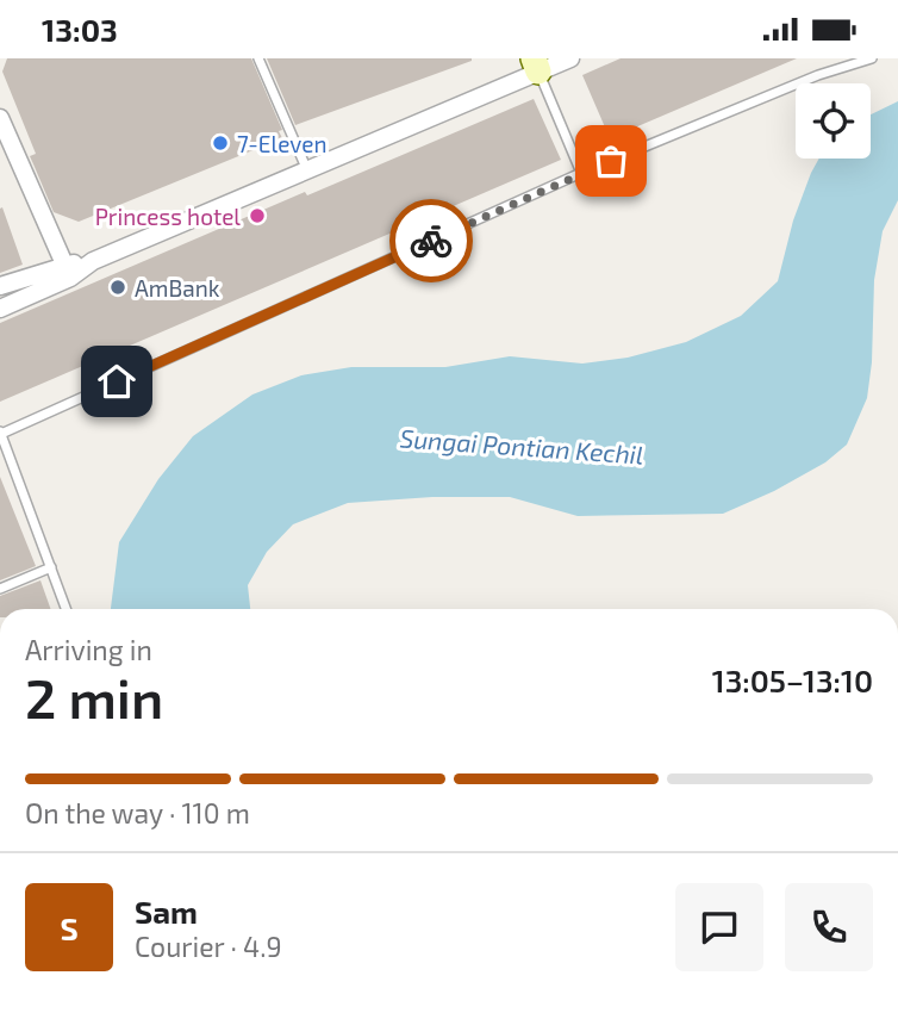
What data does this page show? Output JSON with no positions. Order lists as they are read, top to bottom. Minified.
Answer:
{"water":["Sungai Pontian Kechil"],"places":["7-Eleven","Princess hotel","AmBank"],"page":{"status":"13:03","heading":["2 min","Arriving in","13:05–13:10"],"panel":["Sam","Courier · 4.9"],"bar":"On the way · 110 m","round":"S"}}
